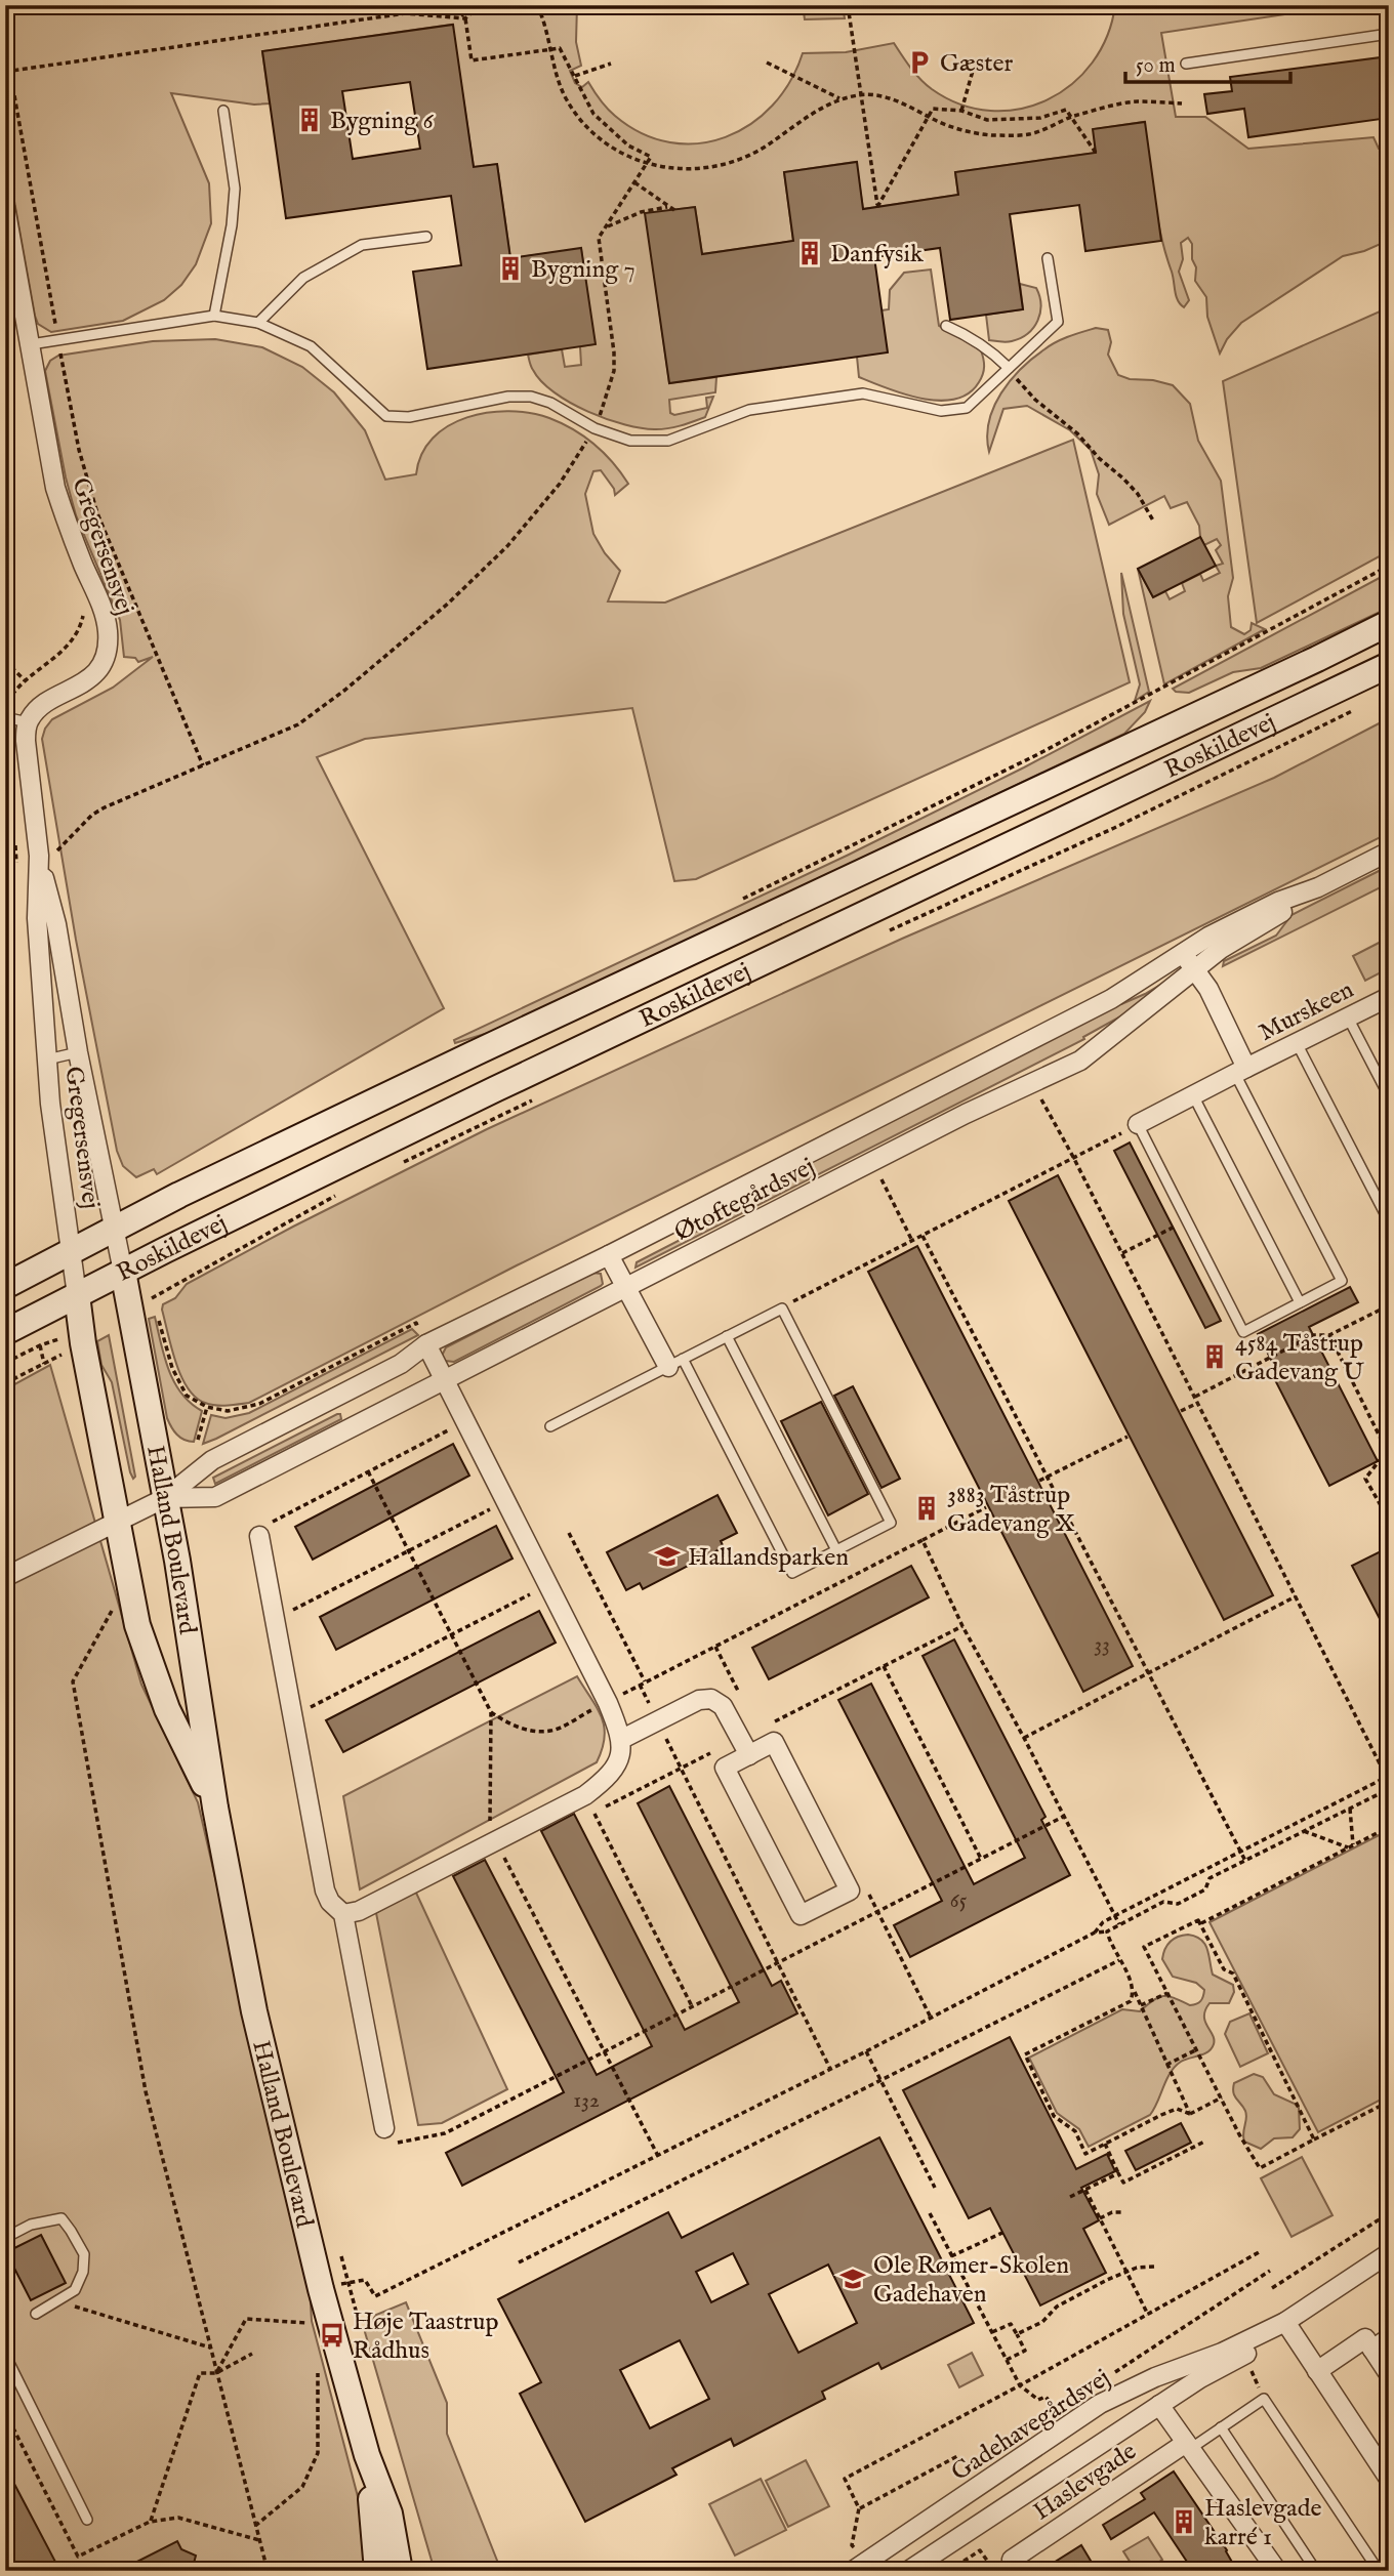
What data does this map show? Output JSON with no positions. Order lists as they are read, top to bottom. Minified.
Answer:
{"streets":{"main road":["Roskildevej","Halland Boulevard"],"street":["Gregersensvej","Murskeen","Øtoftegårdsvej","Gadehavegårdsvej","Haslevgade"]},"crossings":[["Gregersensvej","Roskildevej"],["Gregersensvej","Halland Boulevard"],["Roskildevej","Halland Boulevard"],["Murskeen","Øtoftegårdsvej"],["Øtoftegårdsvej","Halland Boulevard"]],"places":{"parking":["Gæster"],"building":["Bygning 6","Danfysik","Bygning 7","4584 Tåstrup Gadevang U","3883 Tåstrup Gadevang X","Haslevgade karré 1"],"school or university":["Hallandsparken","Ole Rømer-Skolen Gadehaven"],"bus stop":["Høje Taastrup Rådhus"]},"house_numbers":["33","65","132"],"scale_bar":"50 m"}
